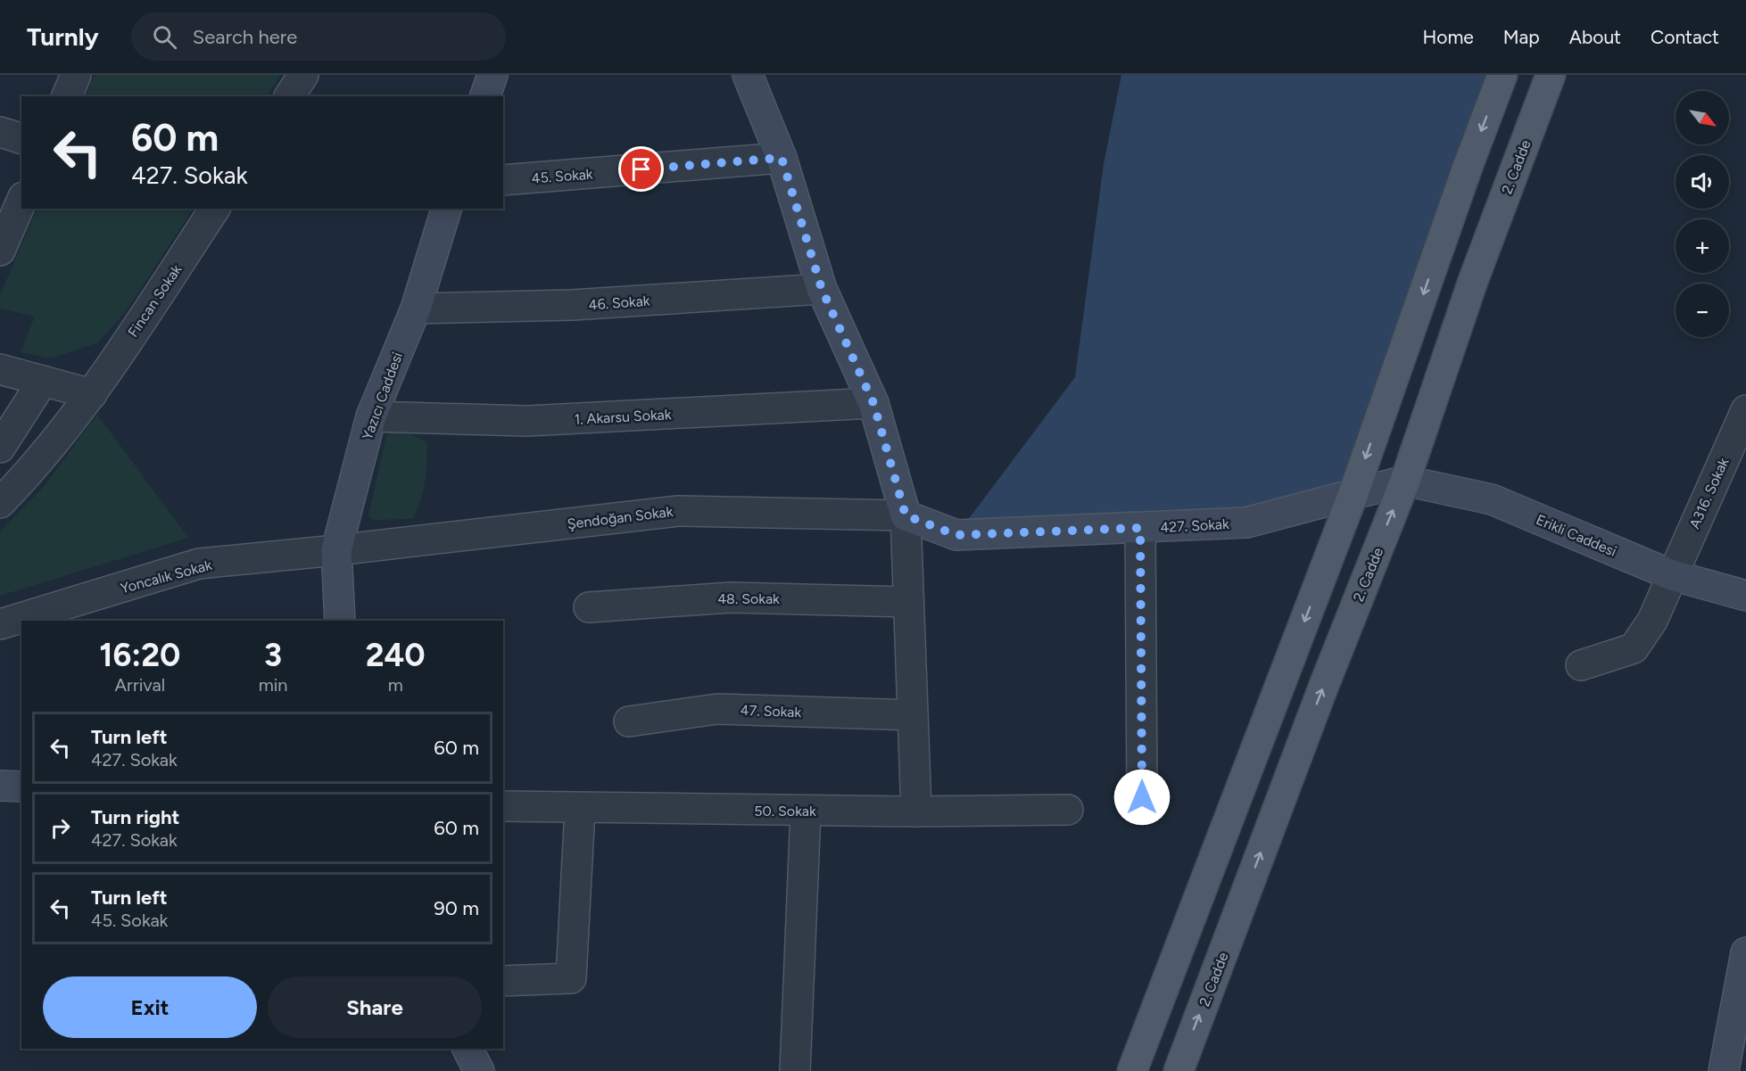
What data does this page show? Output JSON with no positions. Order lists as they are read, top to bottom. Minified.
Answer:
{"streets":{"main road":["2. Cadde","Yazıcı Caddesi","427. Sokak","Erikli Caddesi"],"street":["45. Sokak","Fincan Sokak","46. Sokak","1. Akarsu Sokak","A316. Sokak","Şendoğan Sokak","Yoncalık Sokak","48. Sokak","47. Sokak","50. Sokak"]},"crossings":[["2. Cadde","427. Sokak"],["2. Cadde","Erikli Caddesi"],["46. Sokak","Yazıcı Caddesi"],["Yazıcı Caddesi","1. Akarsu Sokak"],["Yazıcı Caddesi","Şendoğan Sokak"],["Yazıcı Caddesi","Yoncalık Sokak"],["A316. Sokak","Erikli Caddesi"],["Şendoğan Sokak","427. Sokak"],["Şendoğan Sokak","Yoncalık Sokak"],["427. Sokak","Erikli Caddesi"]],"north":"bottom right","page":{"header":"Turnly","search":"Search here","nav":["Home","Map","About","Contact"],"map_buttons":["+","−"],"turn":["60 m","427. Sokak"],"eta":["16:20","Arrival","3","min","240","m"],"list":[{"name":"Turn left","note":"427. Sokak","value":"60 m"},{"name":"Turn right","note":"427. Sokak","value":"60 m"},{"name":"Turn left","note":"45. Sokak","value":"90 m"}],"buttons":["Exit","Share"]}}
